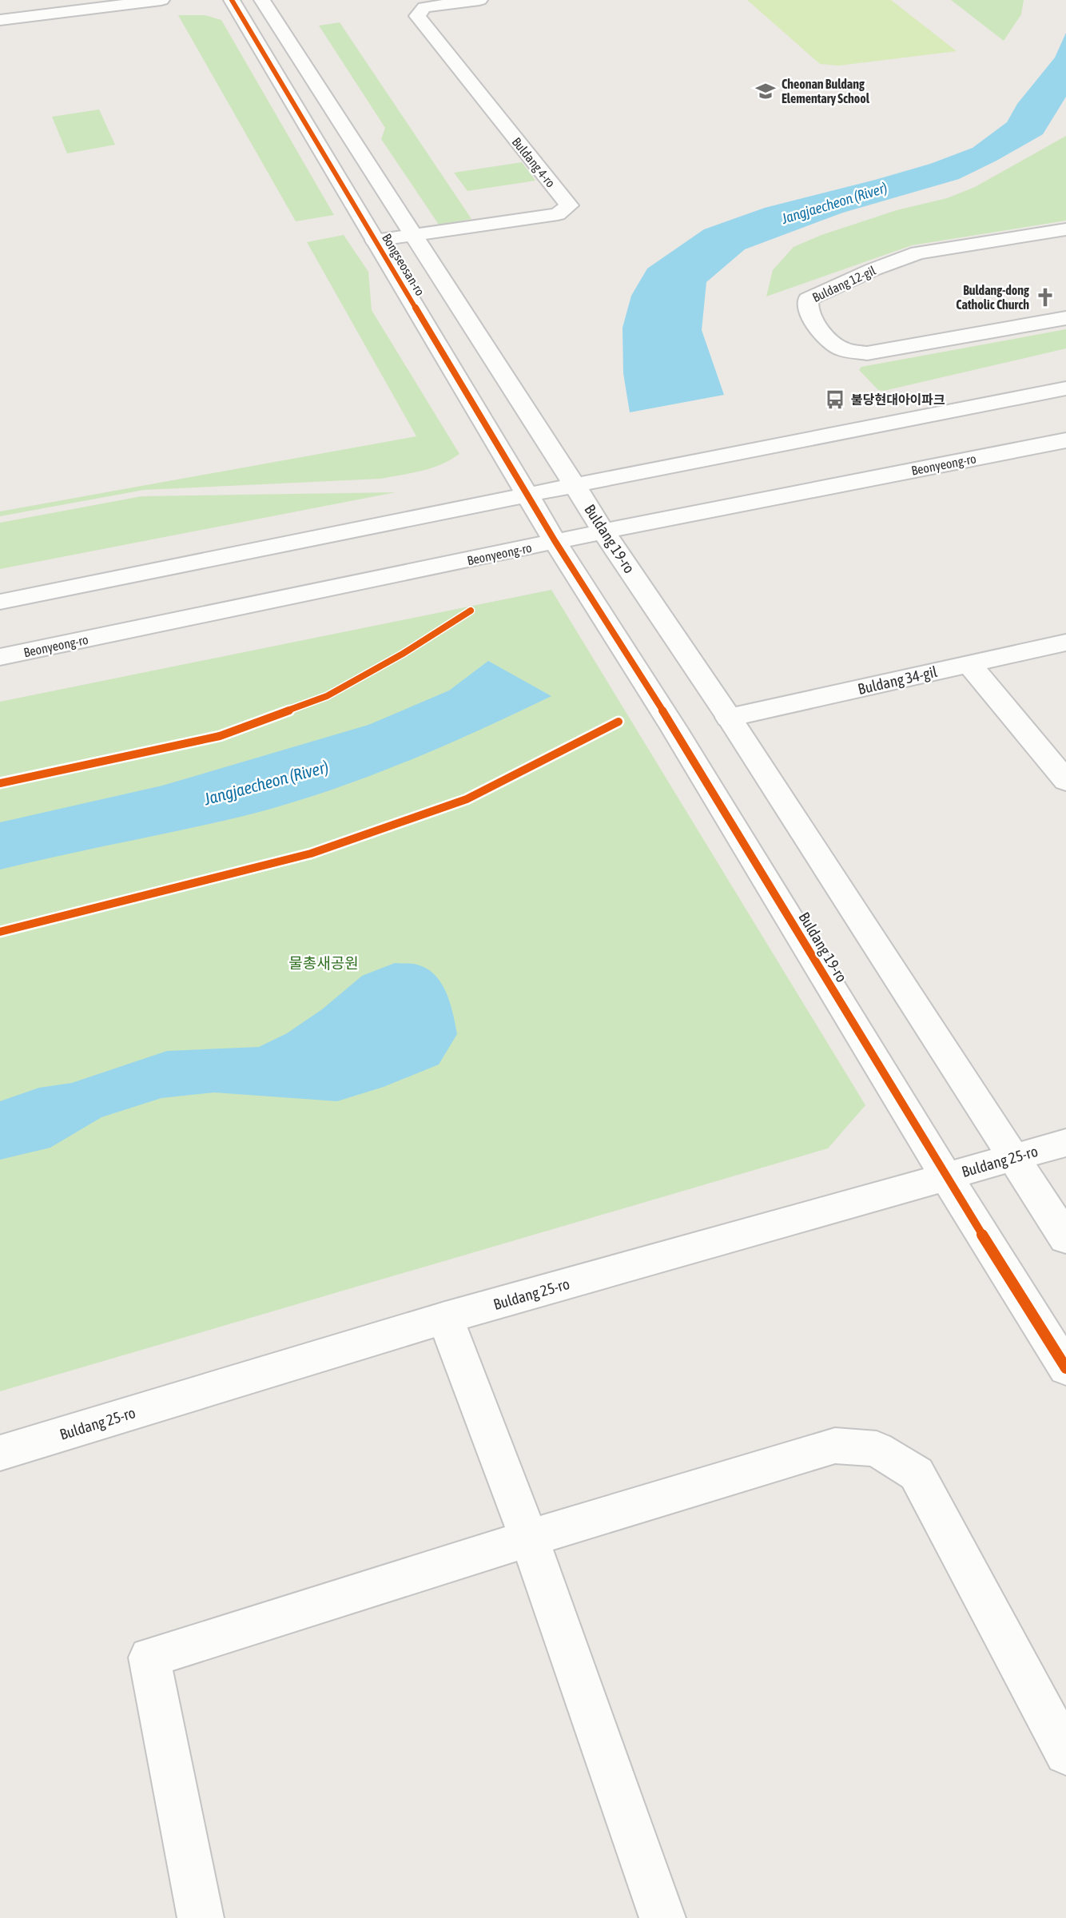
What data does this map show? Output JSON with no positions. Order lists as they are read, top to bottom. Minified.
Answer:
{"streets":{"street":["Buldang 4-ro","Bongseosan-ro","Buldang 12-gil","Beonyeong-ro","Buldang 19-ro","Buldang 34-gil","Buldang 25-ro"]},"crossings":[["Buldang 4-ro","Bongseosan-ro"],["Bongseosan-ro","Beonyeong-ro"],["Bongseosan-ro","Buldang 19-ro"],["Beonyeong-ro","Buldang 19-ro"],["Buldang 19-ro","Buldang 34-gil"],["Buldang 19-ro","Buldang 25-ro"]],"water":["Jangjaecheon (River)"],"parks":["물총새공원"],"places":{"school or university":["Cheonan Buldang Elementary School"],"church":["Buldang-dong Catholic Church"],"bus stop":["불당현대아이파크"]}}
